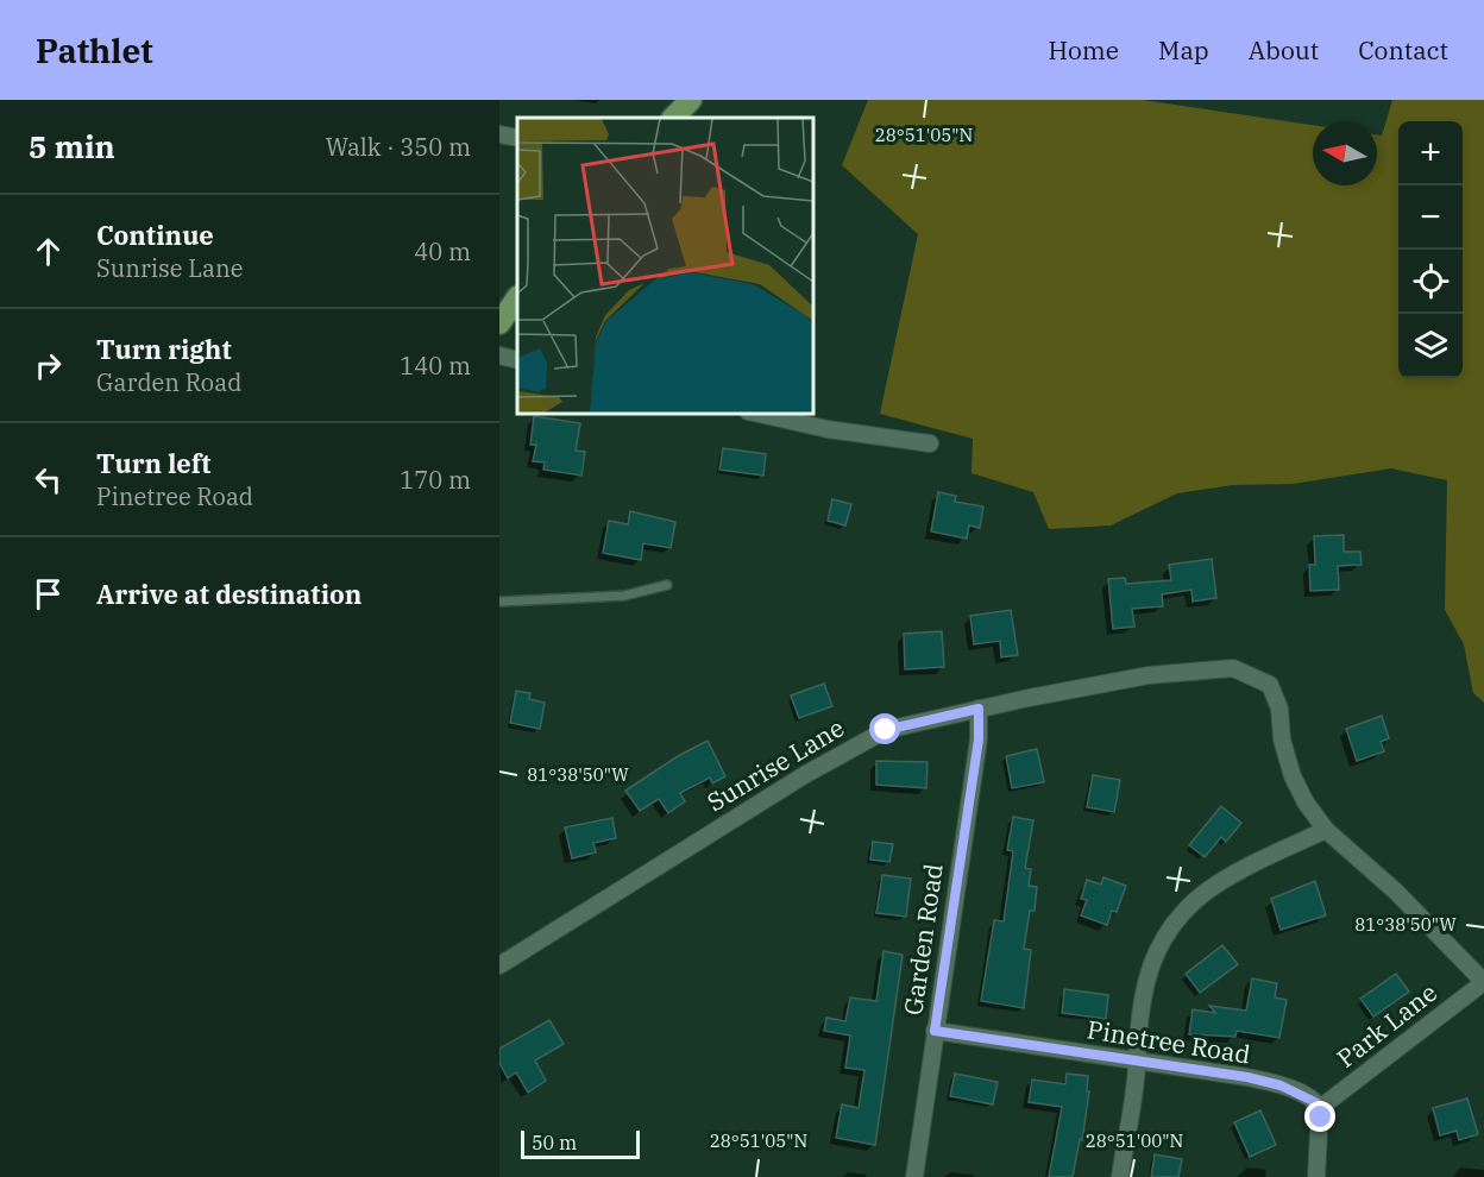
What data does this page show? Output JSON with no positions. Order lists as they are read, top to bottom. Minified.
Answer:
{"streets":{"street":["Sunrise Lane","Garden Road","Park Lane","Pinetree Road"]},"crossings":[["Sunrise Lane","Garden Road"],["Garden Road","Pinetree Road"],["Park Lane","Pinetree Road"]],"scale_bar":"50 m","north":"left","page":{"header":"Pathlet","nav":["Home","Map","About","Contact"],"heading":["5 min","Walk · 350 m"],"map_buttons":["+","−"],"list":[["Continue","Sunrise Lane","40 m"],["Turn right","Garden Road","140 m"],["Turn left","Pinetree Road","170 m"],"Arrive at destination"],"scale":"50 m"},"coordinates":["28°51'05\"N","81°38'50\"W","28°51'00\"N"]}
